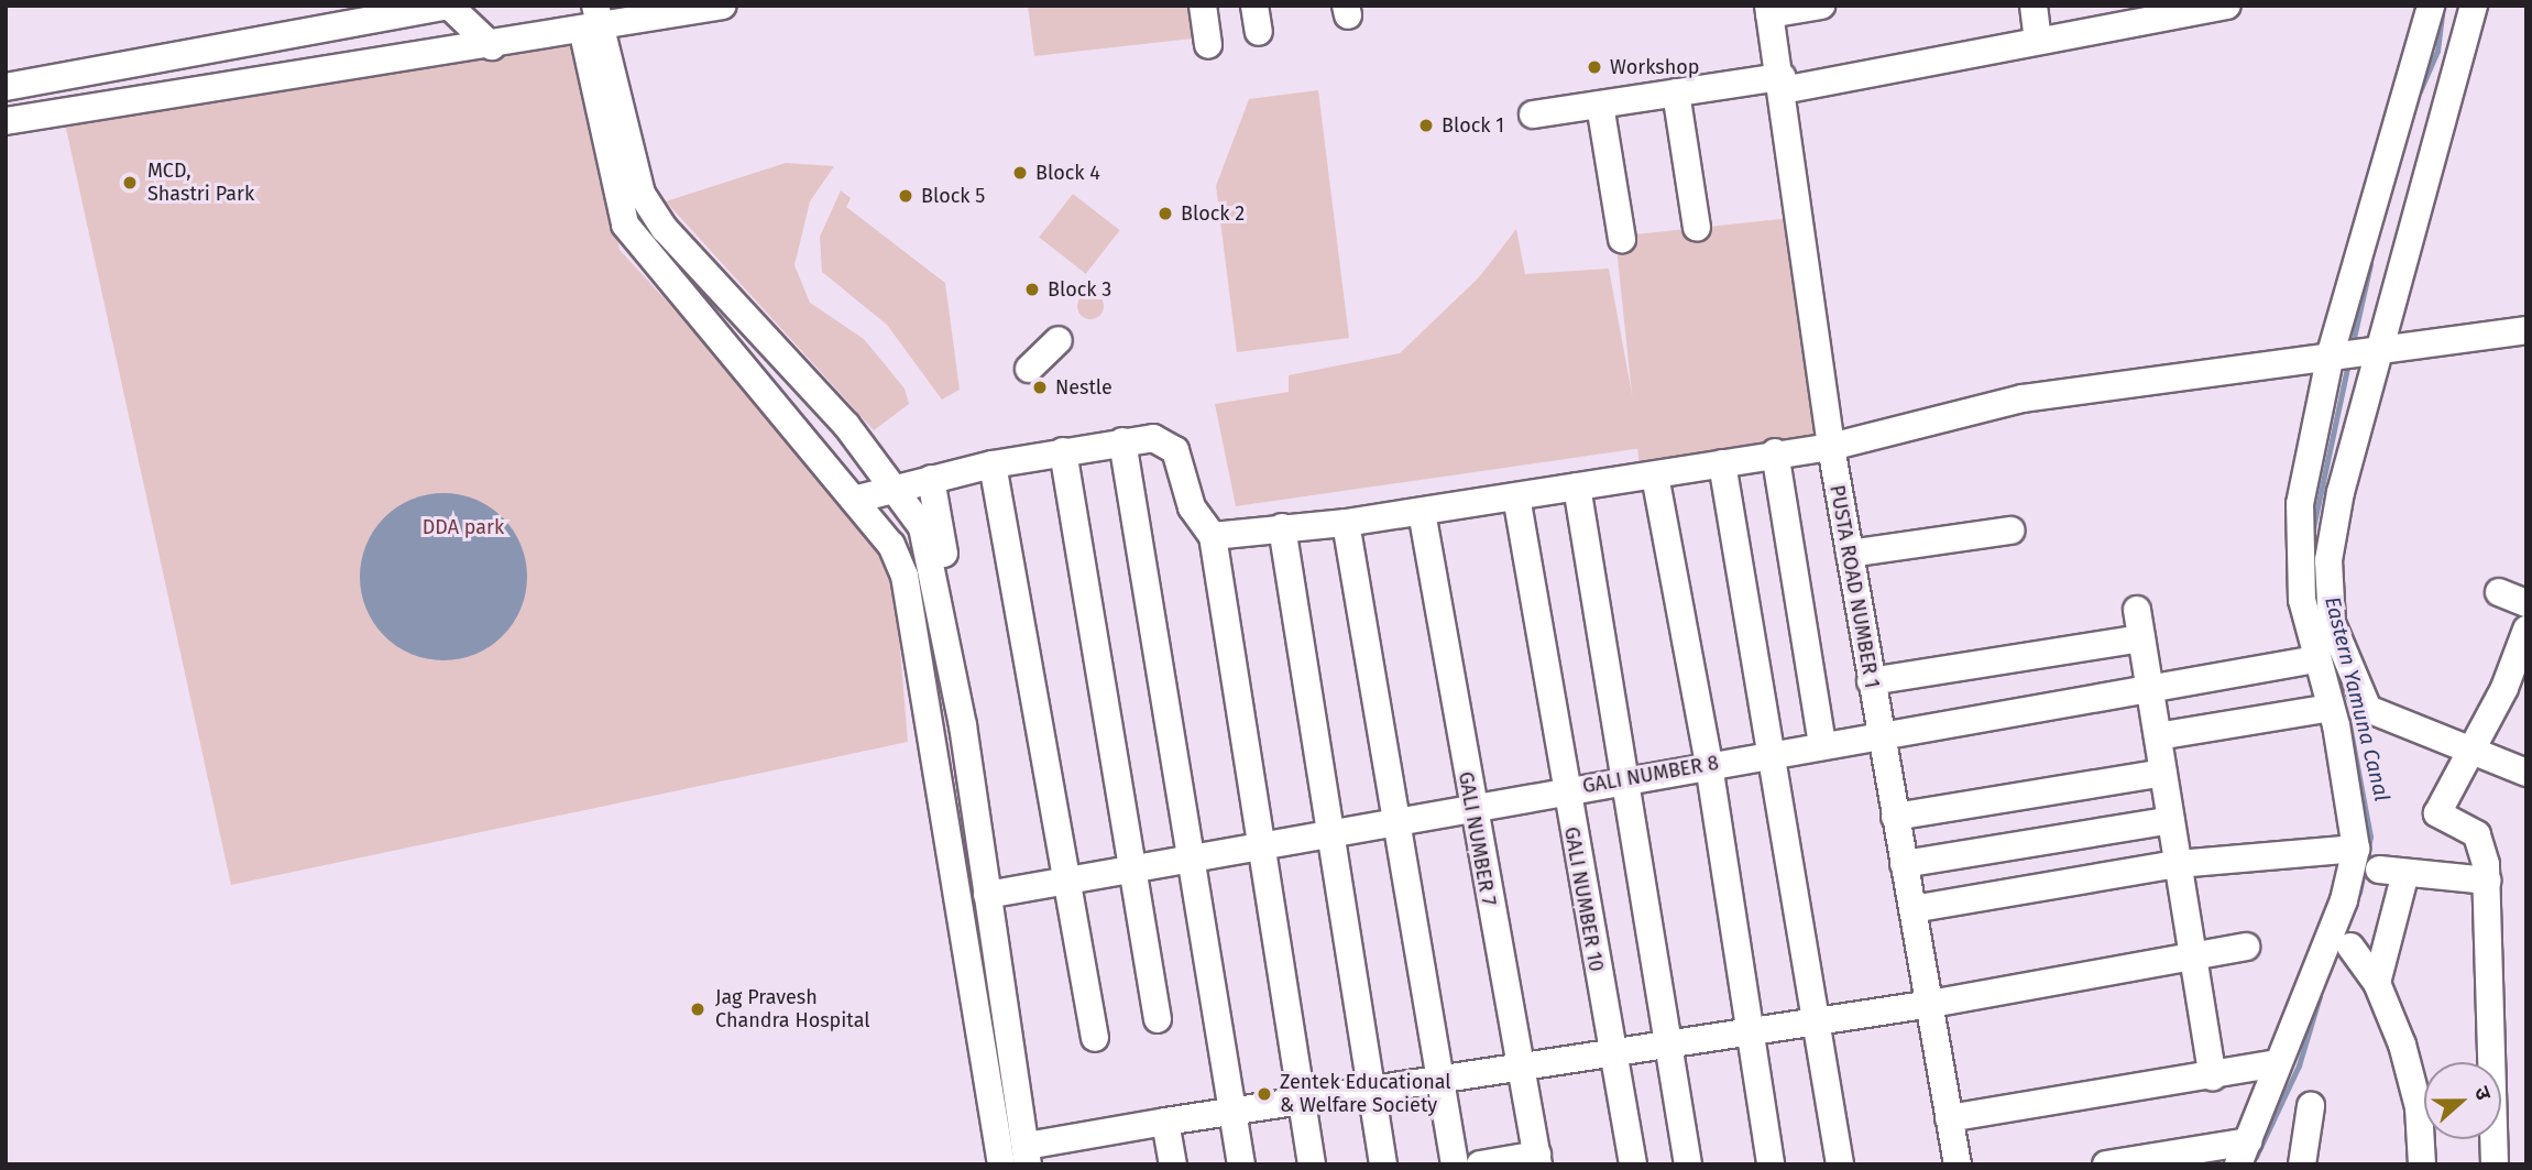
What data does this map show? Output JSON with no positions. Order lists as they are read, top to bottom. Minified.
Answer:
{"streets":{"street":["PUSTA ROAD NUMBER 1","GALI NUMBER 8","GALI NUMBER 7","GALI NUMBER 10"]},"crossings":[["PUSTA ROAD NUMBER 1","GALI NUMBER 8"],["GALI NUMBER 8","GALI NUMBER 7"],["GALI NUMBER 8","GALI NUMBER 10"]],"water":["Eastern Yamuna Canal"],"parks":["DDA park"],"places":["Workshop","Block 1","Block 4","MCD, Shastri Park","Block 5","Block 2","Block 3","Nestle","Jag Pravesh Chandra Hospital","Zentek Educational & Welfare Society"],"north":"right"}
